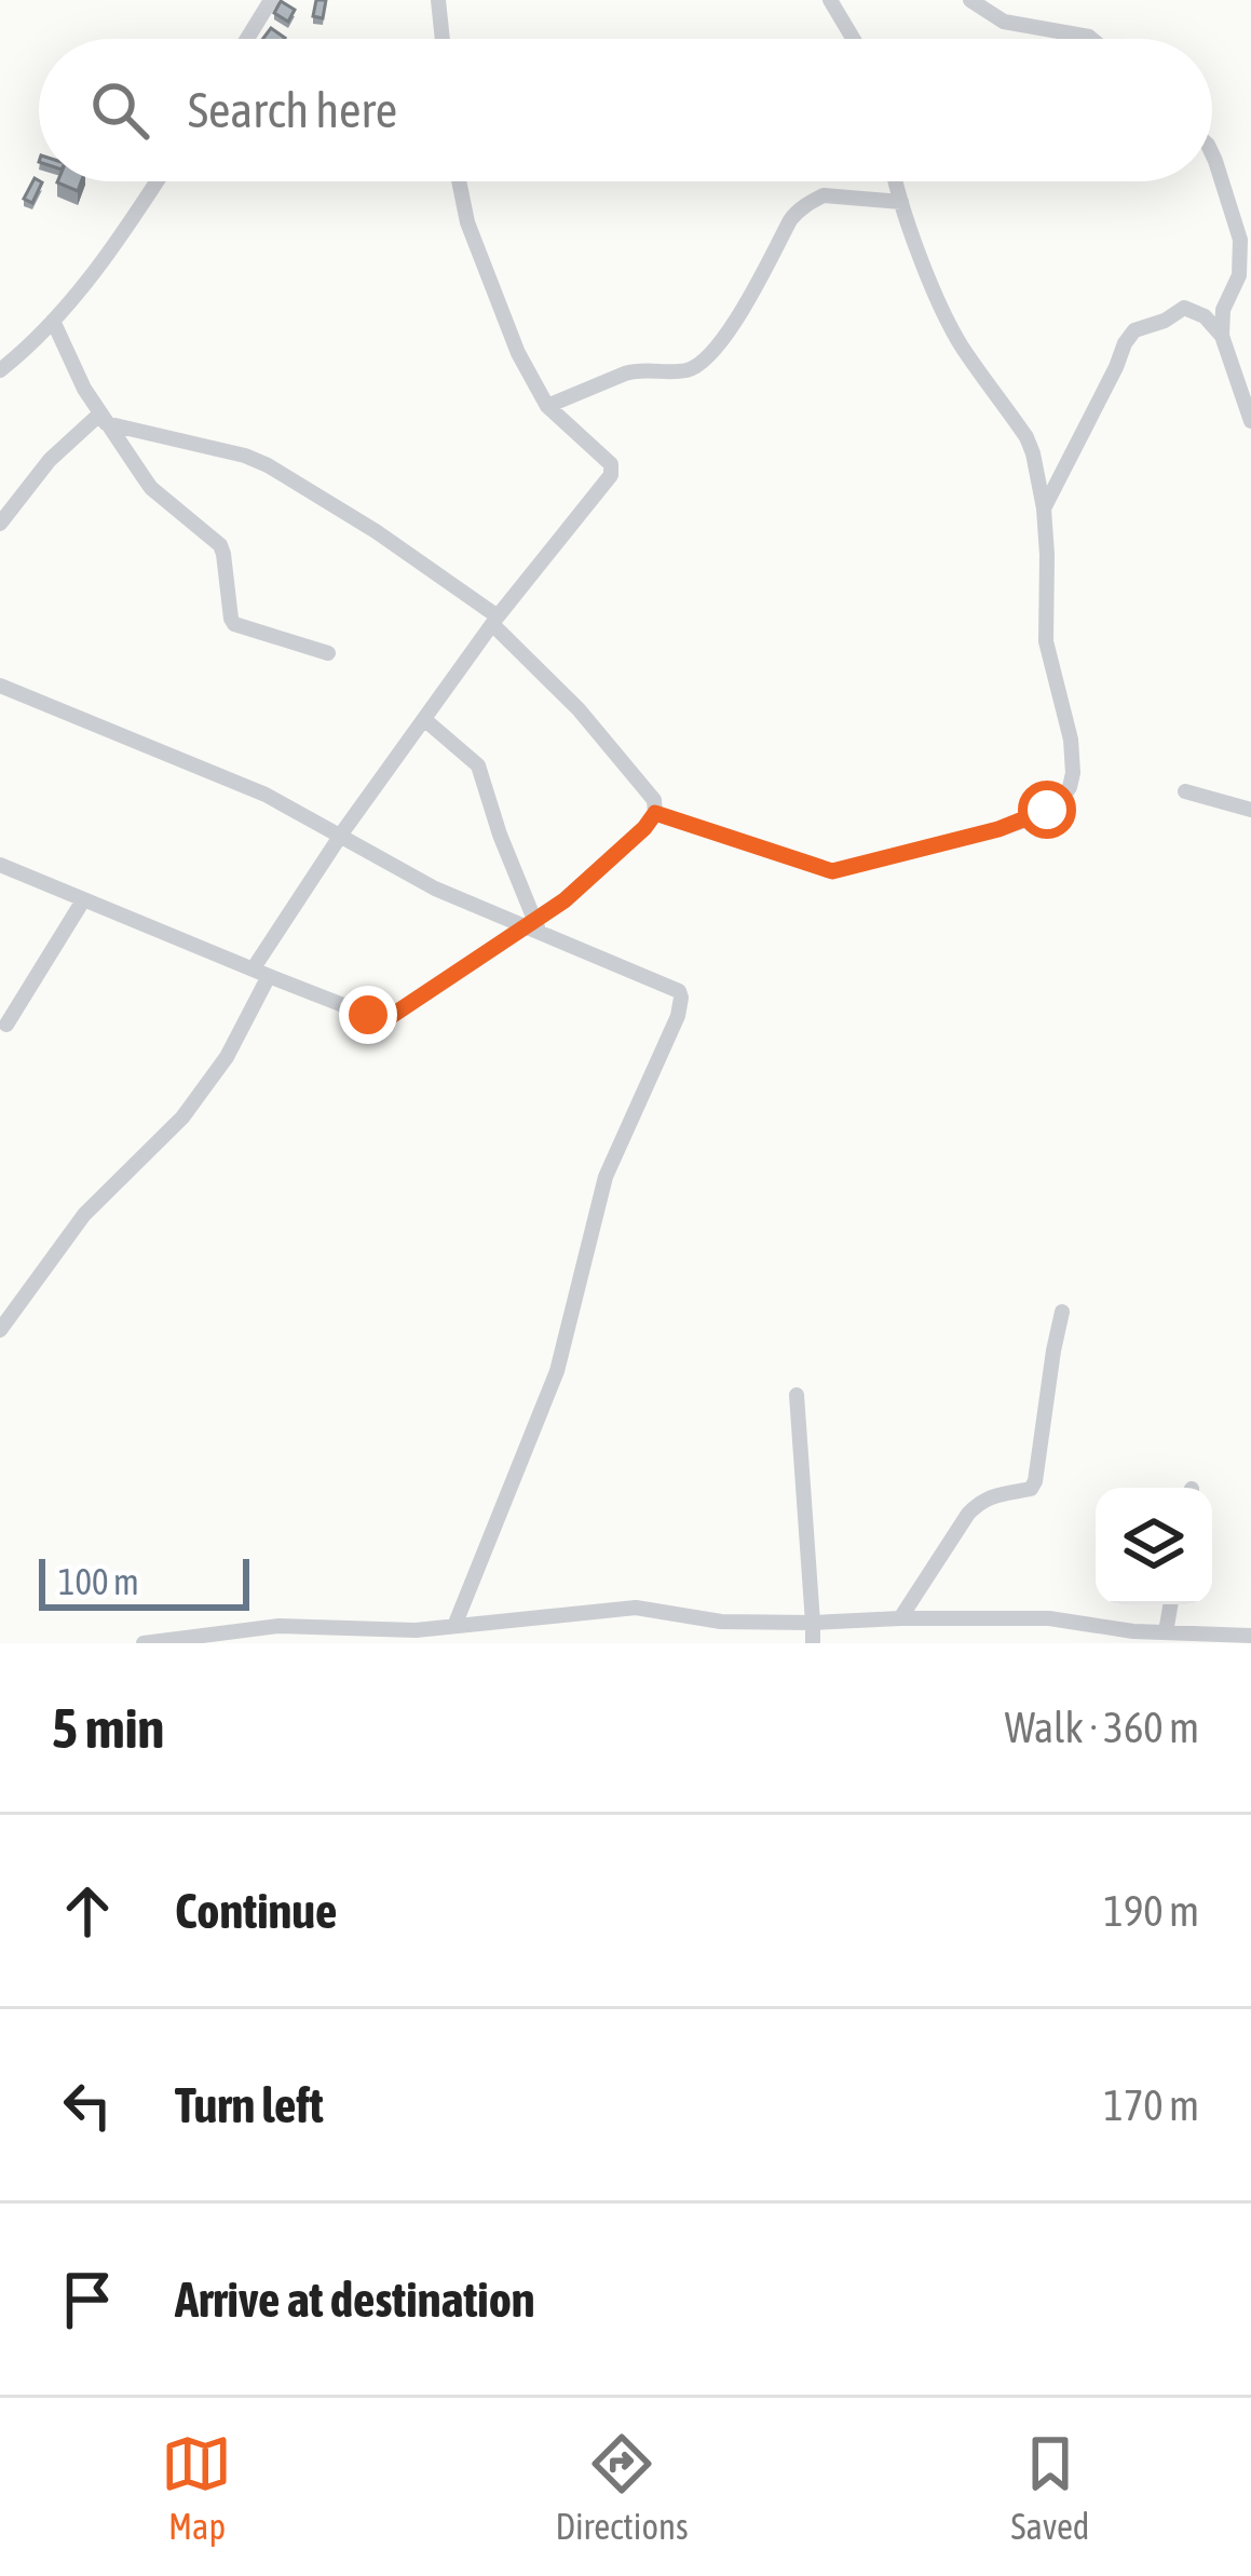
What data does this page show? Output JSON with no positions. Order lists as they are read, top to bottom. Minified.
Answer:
{"scale_bar":"100 m","page":{"search":"Search here","scale":"100 m","heading":["5 min","Walk · 360 m"],"list":[["Continue","190 m"],["Turn left","170 m"],"Arrive at destination"],"nav":["Map","Directions","Saved"]}}
